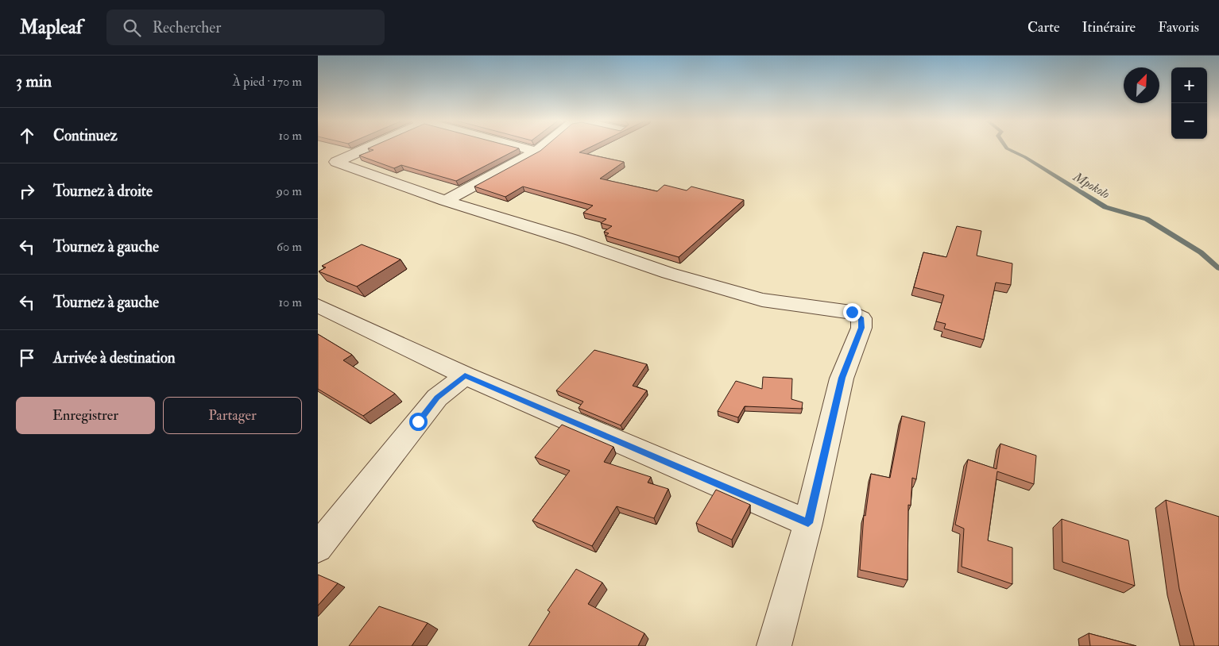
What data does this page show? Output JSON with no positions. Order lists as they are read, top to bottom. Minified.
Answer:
{"water":["Mpokolo"],"north":"top right","page":{"header":"Mapleaf","search":"Rechercher","nav":["Carte","Itinéraire","Favoris"],"heading":["3 min","À pied · 170 m"],"map_buttons":["+","−"],"list":[["Continuez","10 m"],["Tournez à droite","90 m"],["Tournez à gauche","60 m"],["Tournez à gauche","10 m"],"Arrivée à destination"],"buttons":["Enregistrer","Partager"]}}
